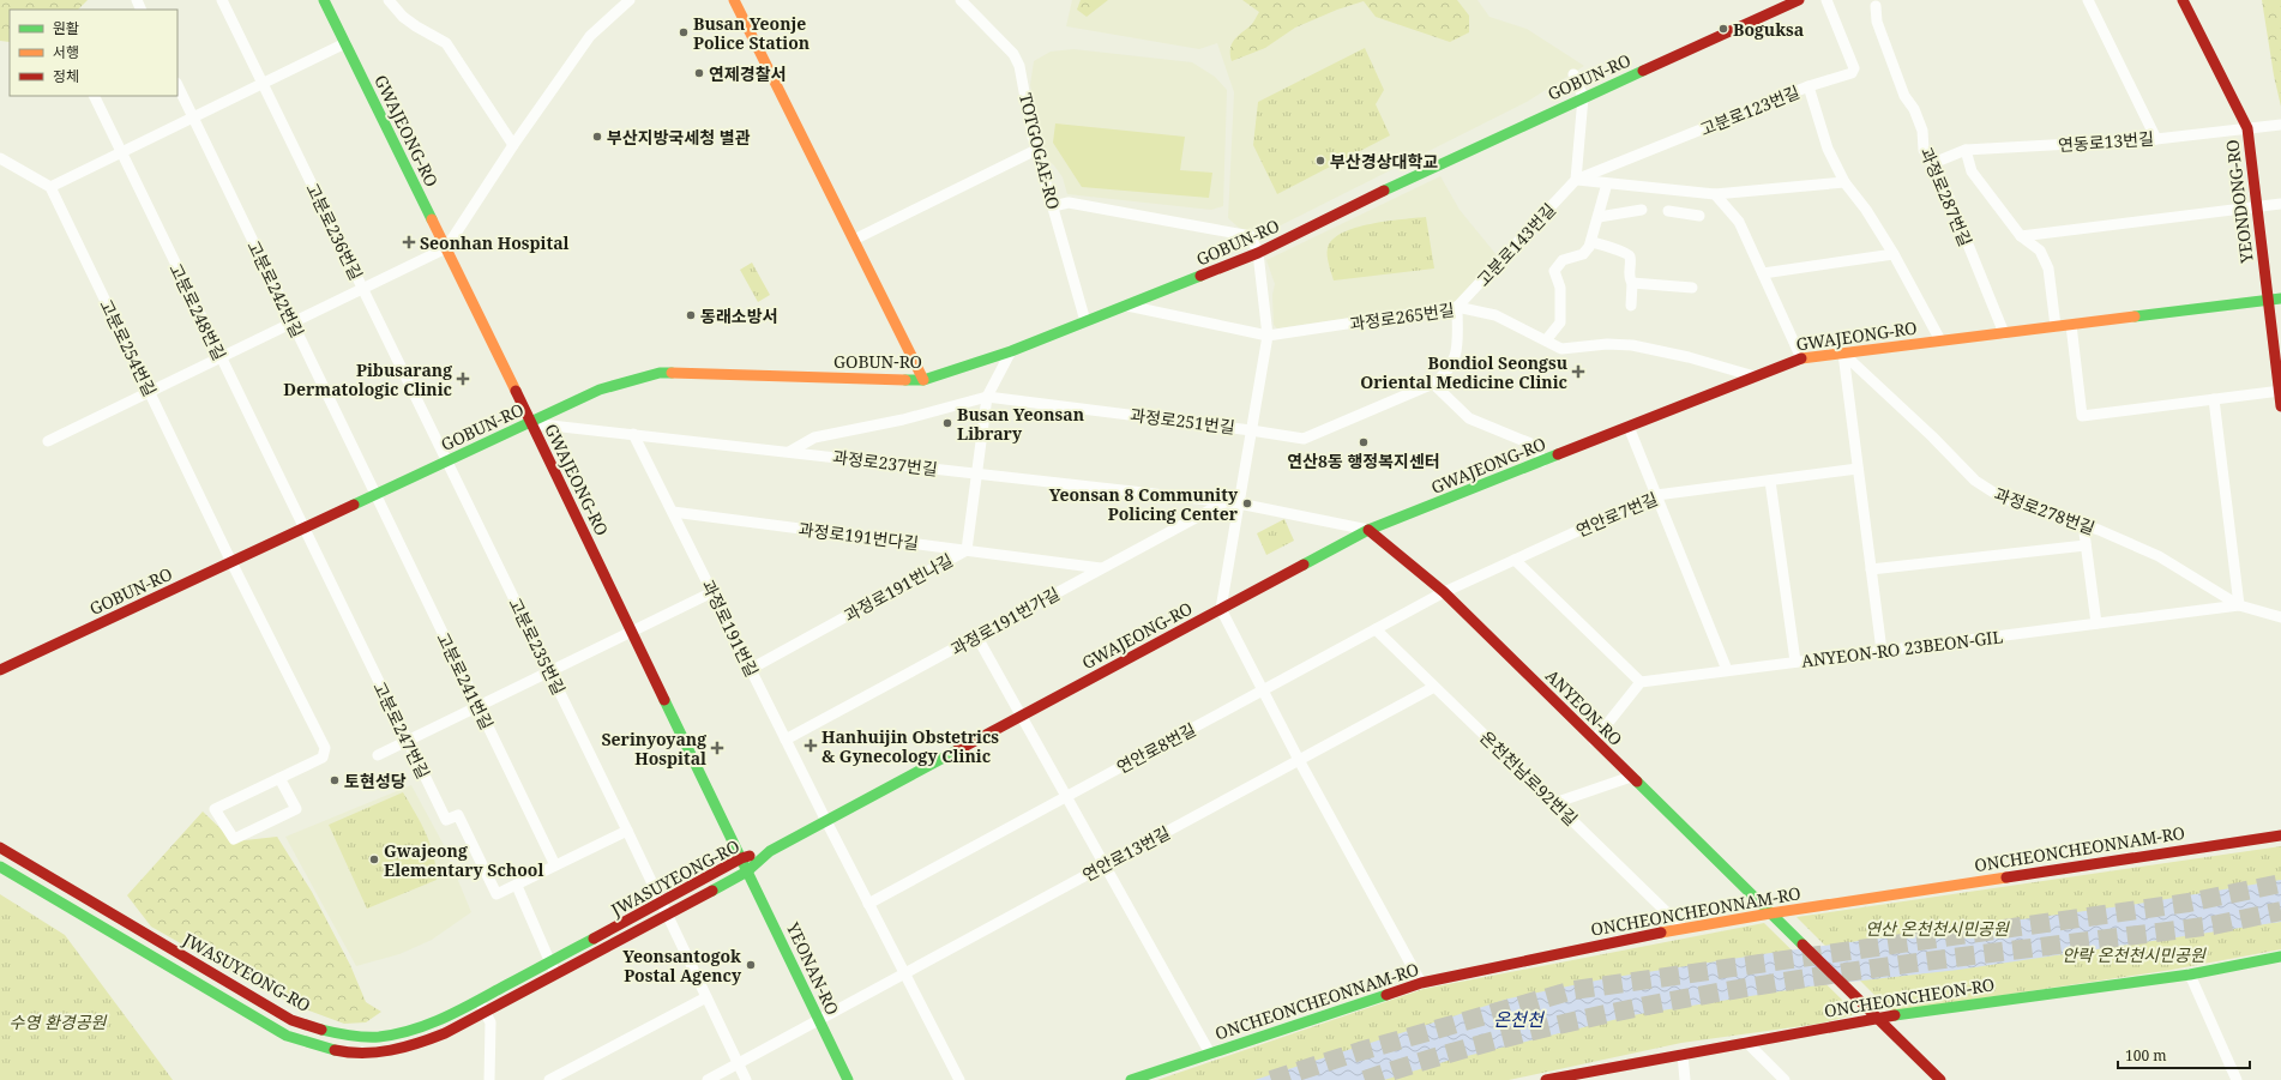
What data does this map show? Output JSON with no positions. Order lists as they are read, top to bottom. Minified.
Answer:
{"streets":{"main road":["GOBUN-RO","GWAJEONG-RO","YEONDONG-RO","ANYEON-RO","ONCHEONCHEONNAM-RO","JWASUYEONG-RO","YEONAN-RO","ONCHEONCHEON-RO"],"street":["고분로123번길","연동로13번길","TOTGOGAE-RO","과정로287번길","고분로236번길","고분로143번길","고분로242번길","고분로248번길","과정로265번길","고분로254번길","과정로251번길","과정로237번길","과정로278번길","연안로7번길","과정로191번다길","과정로191번나길","과정로191번가길","과정로191번길","고분로235번길","ANYEON-RO 23BEON-GIL","고분로241번길","고분로247번길","연안로8번길","온천천남로92번길","연안로13번길"]},"crossings":[["GOBUN-RO","GWAJEONG-RO"],["GOBUN-RO","TOTGOGAE-RO"],["GOBUN-RO","고분로236번길"],["GOBUN-RO","고분로242번길"],["GOBUN-RO","고분로248번길"],["GOBUN-RO","과정로265번길"],["GOBUN-RO","고분로254번길"],["GOBUN-RO","과정로237번길"],["GOBUN-RO","과정로191번나길"],["GOBUN-RO","고분로235번길"],["GOBUN-RO","고분로241번길"],["GOBUN-RO","고분로247번길"],["고분로123번길","고분로143번길"],["GWAJEONG-RO","과정로287번길"],["GWAJEONG-RO","YEONDONG-RO"],["GWAJEONG-RO","과정로265번길"],["GWAJEONG-RO","과정로237번길"],["GWAJEONG-RO","과정로278번길"],["GWAJEONG-RO","과정로191번길"],["GWAJEONG-RO","ANYEON-RO"],["GWAJEONG-RO","JWASUYEONG-RO"],["GWAJEONG-RO","YEONAN-RO"],["연동로13번길","과정로287번길"],["연동로13번길","YEONDONG-RO"],["고분로236번길","고분로235번길"],["고분로143번길","과정로265번길"],["고분로242번길","고분로241번길"],["고분로248번길","고분로247번길"],["과정로251번길","과정로237번길"],["과정로251번길","과정로191번나길"],["과정로237번길","과정로191번나길"],["과정로237번길","과정로191번가길"],["과정로237번길","과정로191번길"],["과정로237번길","ANYEON-RO"],["과정로278번길","ANYEON-RO 23BEON-GIL"],["연안로7번길","ANYEON-RO"],["연안로7번길","연안로8번길"],["과정로191번다길","과정로191번나길"],["과정로191번다길","과정로191번가길"],["과정로191번다길","과정로191번길"],["과정로191번나길","과정로191번길"],["과정로191번가길","과정로191번길"],["과정로191번길","연안로8번길"],["과정로191번길","연안로13번길"],["고분로235번길","연안로13번길"],["고분로235번길","JWASUYEONG-RO"],["ANYEON-RO","연안로8번길"],["ANYEON-RO","ONCHEONCHEONNAM-RO"],["ANYEON-RO","ONCHEONCHEON-RO"],["연안로8번길","온천천남로92번길"],["온천천남로92번길","ONCHEONCHEONNAM-RO"],["온천천남로92번길","연안로13번길"],["연안로13번길","YEONAN-RO"],["JWASUYEONG-RO","YEONAN-RO"]],"water":["온천천"],"parks":["연산 온천천시민공원","안락 온천천시민공원","수영 환경공원"],"places":{"other":["Boguksa","Busan Yeonje Police Station","연제경찰서","부산지방국세청 별관","부산경상대학교","동래소방서","Busan Yeonsan Library","연산8동 행정복지센터","Yeonsan 8 Community Policing Center","토현성당","Gwajeong Elementary School","Yeonsantogok Postal Agency"],"health":["Seonhan Hospital","Bondiol Seongsu Oriental Medicine Clinic","Pibusarang Dermatologic Clinic","Hanhuijin Obstetrics & Gynecology Clinic","Serinyoyang Hospital"]},"legend":["원활","서행","정체"],"scale_bar":"100 m"}
